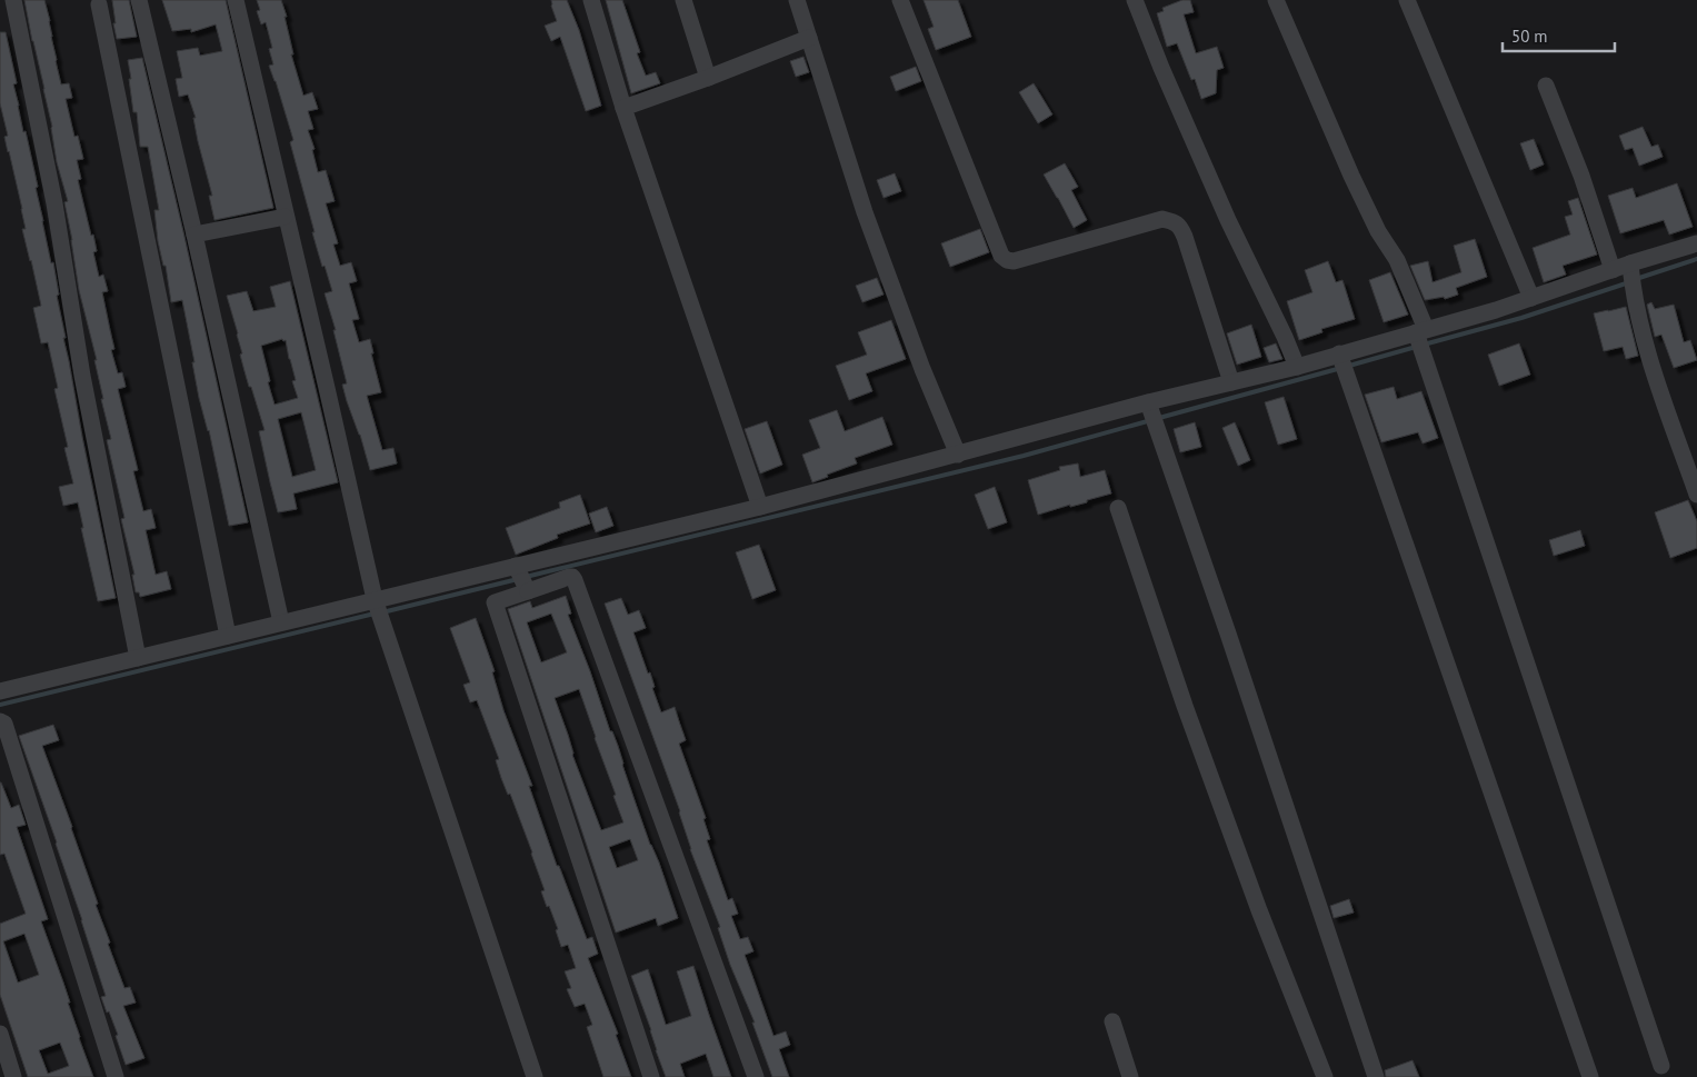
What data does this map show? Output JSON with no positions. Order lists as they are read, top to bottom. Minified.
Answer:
{"scale_bar":"50 m"}
